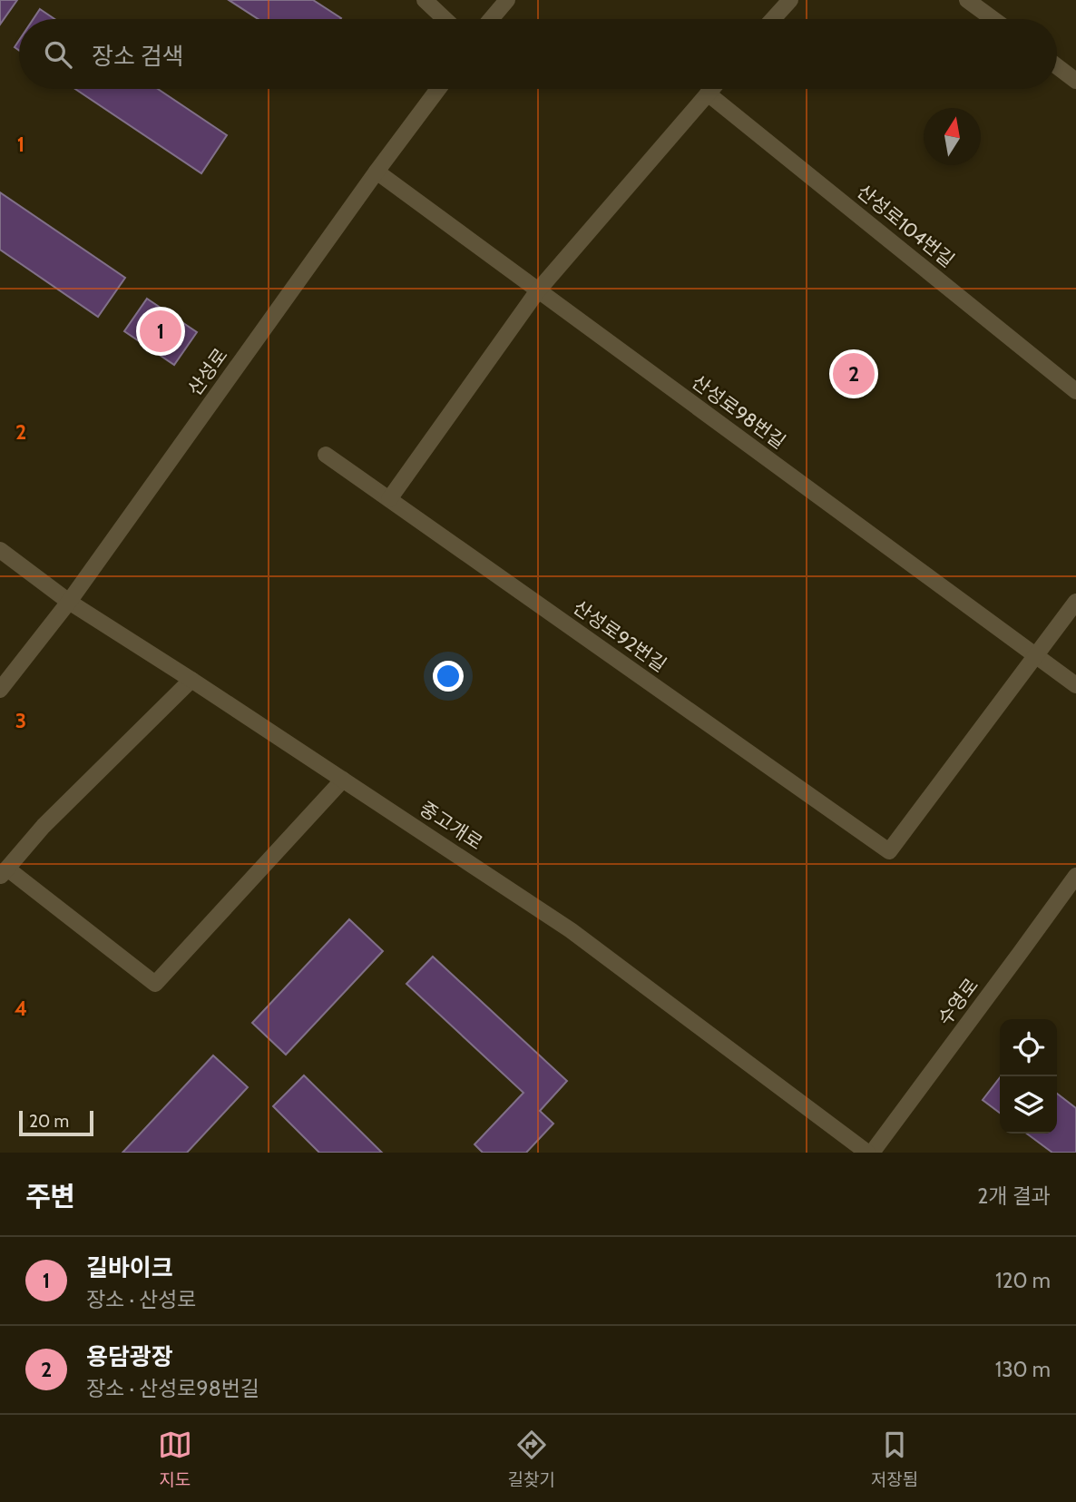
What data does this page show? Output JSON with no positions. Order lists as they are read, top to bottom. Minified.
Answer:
{"streets":{"street":["산성로104번길","산성로","산성로98번길","산성로92번길","중고개로","수영로"]},"crossings":[["산성로","산성로98번길"],["산성로","중고개로"],["산성로98번길","산성로92번길"],["중고개로","수영로"]],"scale_bar":"20 m","north":"top","page":{"search":"장소 검색","pins":["1","2"],"scale":"20 m","heading":["주변","2개 결과"],"list":[{"mark":"1","name":"길바이크","note":"장소 · 산성로","value":"120 m"},{"mark":"2","name":"용담광장","note":"장소 · 산성로98번길","value":"130 m"}],"nav":["지도","길찾기","저장됨"]},"grid":{"rows":["1","2","3","4"]}}
